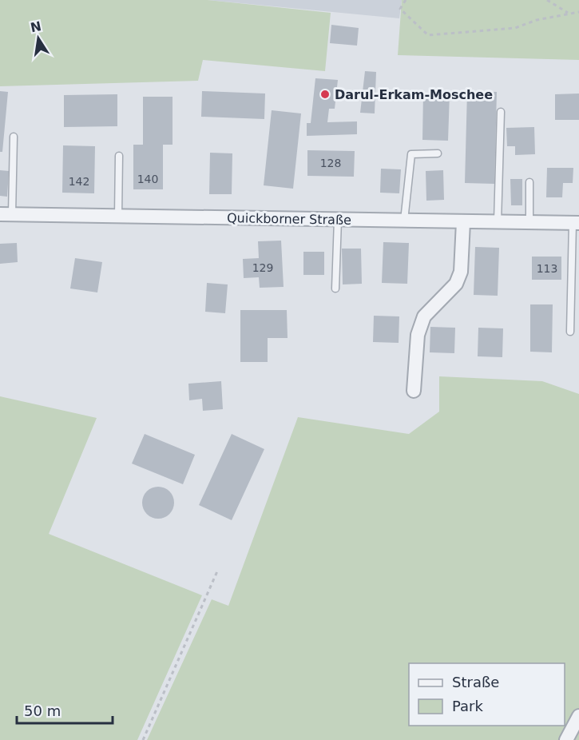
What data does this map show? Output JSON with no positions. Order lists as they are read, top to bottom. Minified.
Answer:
{"streets":{"street":["Quickborner Straße"]},"places":["Darul-Erkam-Moschee"],"house_numbers":["128","140","142","129","113"],"legend":["Straße","Park"],"scale_bar":"50 m","north":"top"}
